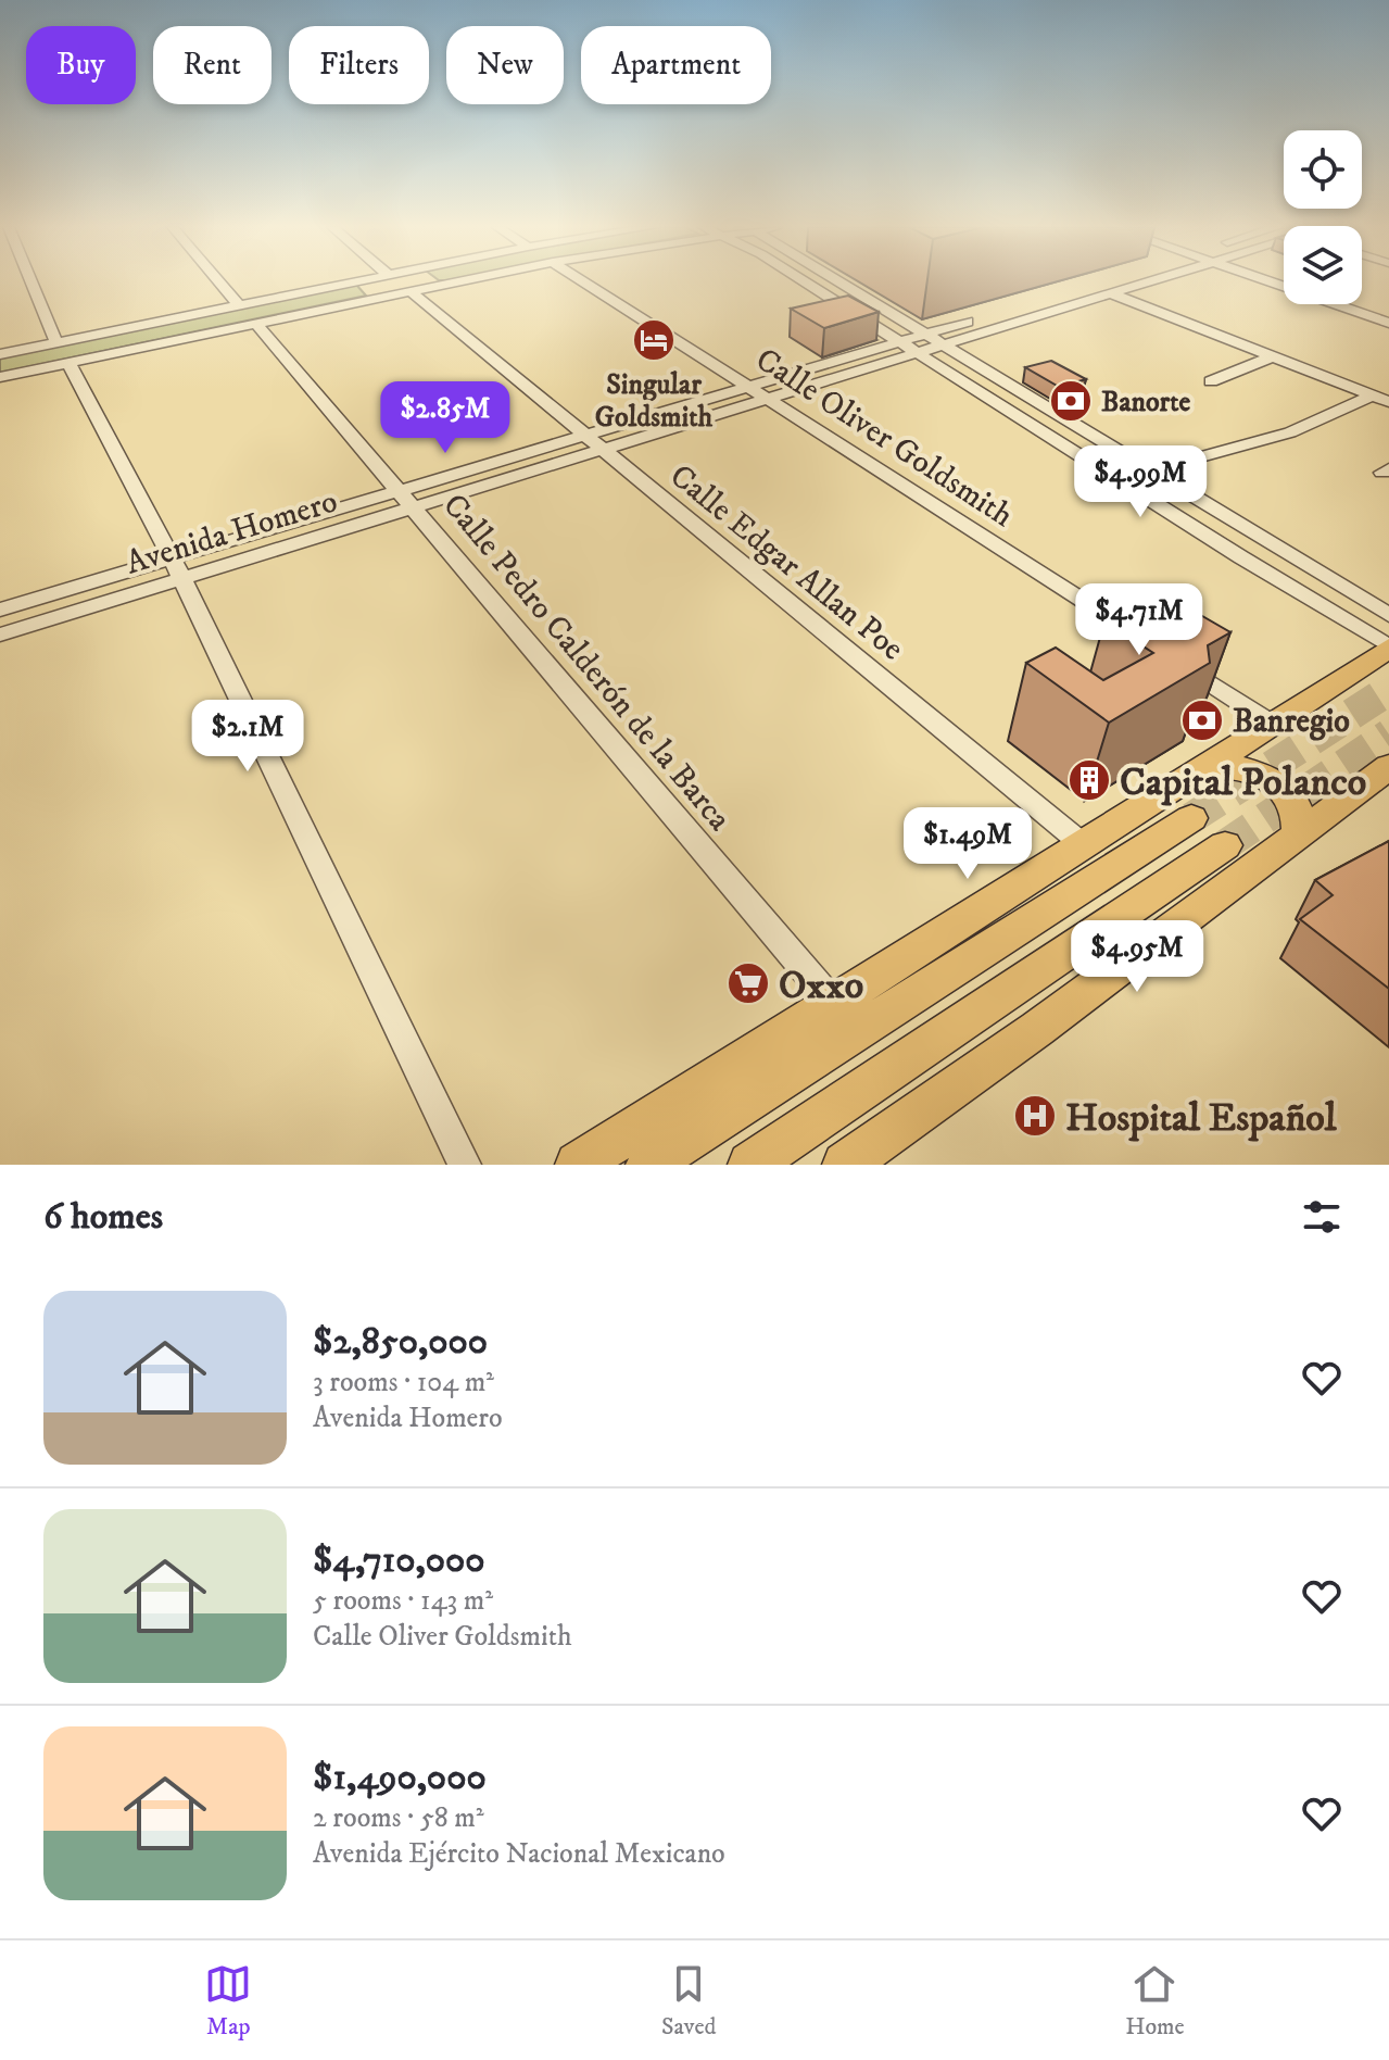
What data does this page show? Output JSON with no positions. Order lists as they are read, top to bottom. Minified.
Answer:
{"streets":{"street":["Calle Oliver Goldsmith","Avenida Homero","Calle Edgar Allan Poe","Calle Pedro Calderón de la Barca"]},"crossings":[["Calle Oliver Goldsmith","Avenida Homero"],["Avenida Homero","Calle Edgar Allan Poe"],["Avenida Homero","Calle Pedro Calderón de la Barca"]],"places":{"hotel":["Singular Goldsmith"],"bank":["Banorte","Banregio"],"building":["Capital Polanco"],"supermarket":["Oxxo"],"hospital":["Hospital Español"]},"page":{"chip":["Buy","Rent","Filters","New","Apartment"],"price":["$2.85M","$4.99M","$4.71M","$2.1M","$1.49M","$4.95M"],"heading":"6 homes","list":[{"name":"$2,850,000","note":"3 rooms · 104 m² · Avenida Homero"},{"name":"$4,710,000","note":"5 rooms · 143 m² · Calle Oliver Goldsmith"},{"name":"$1,490,000","note":"2 rooms · 58 m² · Avenida Ejército Nacional Mexicano"}],"tabs":["Map","Saved","Home"]}}
